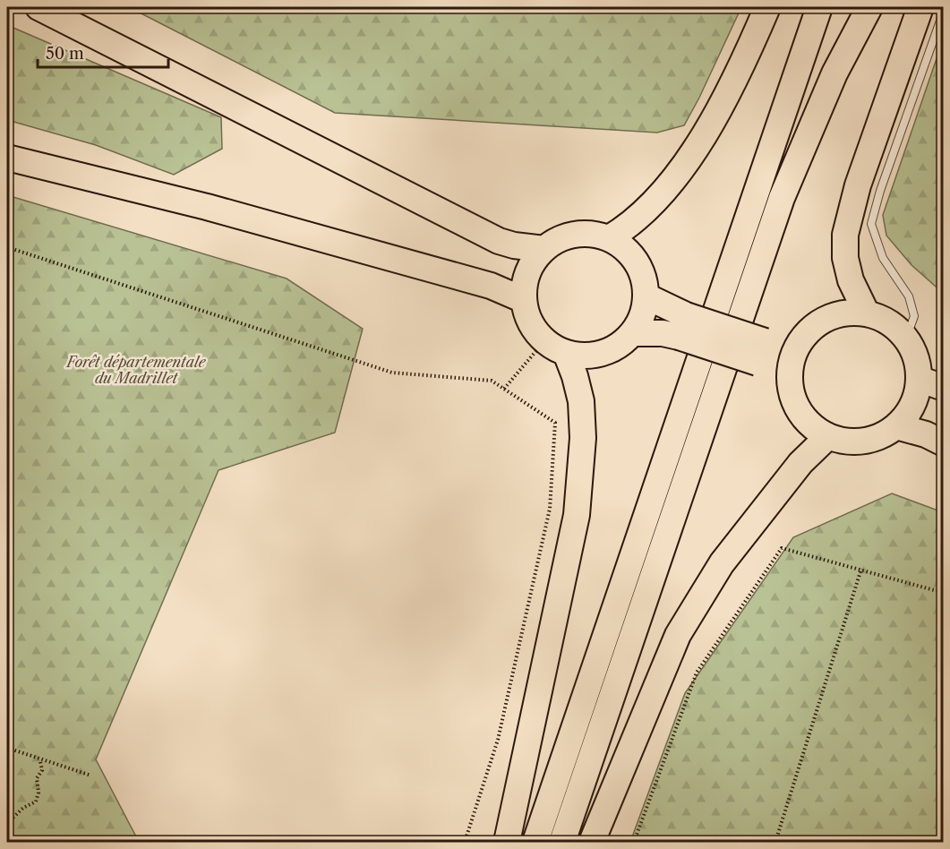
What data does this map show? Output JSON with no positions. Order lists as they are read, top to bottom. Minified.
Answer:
{"parks":["Forêt départementale du Madrillet"],"scale_bar":"50 m"}
